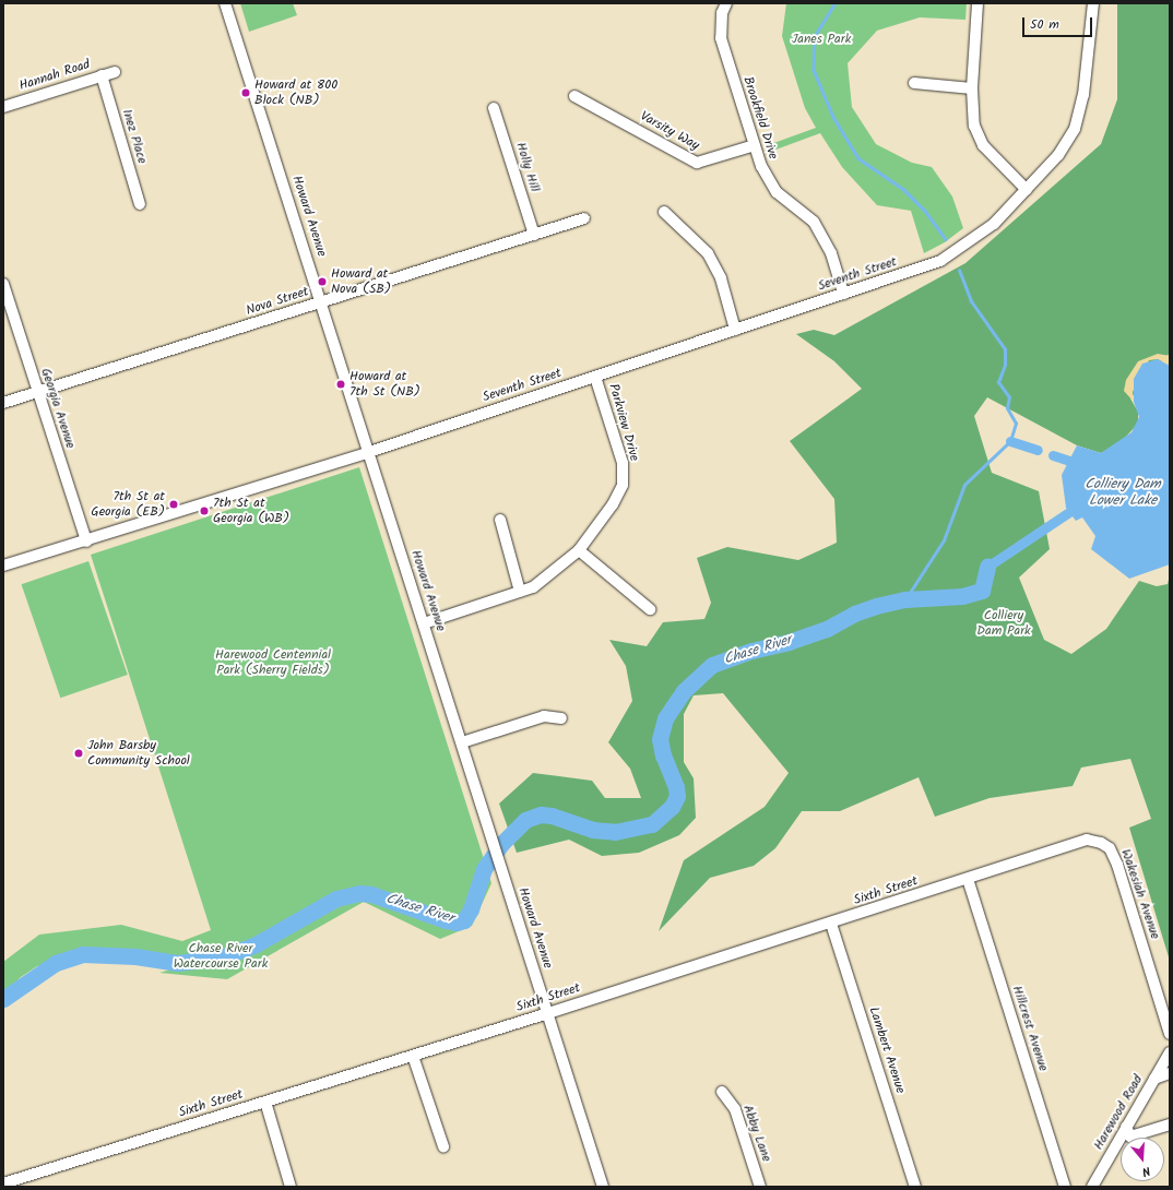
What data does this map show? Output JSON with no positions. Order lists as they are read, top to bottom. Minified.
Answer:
{"streets":{"street":["Hannah Road","Brookfield Drive","Varsity Way","Inez Place","Holly Hill","Howard Avenue","Seventh Street","Nova Street","Georgia Avenue","Parkview Drive","Sixth Street","Wakesiah Avenue","Hillcrest Avenue","Lambert Avenue","Harewood Road","Abby Lane"]},"crossings":[["Hannah Road","Inez Place"],["Brookfield Drive","Varsity Way"],["Brookfield Drive","Seventh Street"],["Holly Hill","Nova Street"],["Howard Avenue","Seventh Street"],["Howard Avenue","Nova Street"],["Howard Avenue","Parkview Drive"],["Howard Avenue","Sixth Street"],["Seventh Street","Georgia Avenue"],["Seventh Street","Parkview Drive"],["Nova Street","Georgia Avenue"],["Sixth Street","Wakesiah Avenue"],["Sixth Street","Hillcrest Avenue"],["Sixth Street","Lambert Avenue"]],"water":["Colliery Dam Lower Lake","Chase River"],"parks":["Janes Park","Colliery Dam Park","Harewood Centennial Park (Sherry Fields)","Chase River Watercourse Park"],"places":["Howard at 800 Block (NB)","Howard at Nova (SB)","Howard at 7th St (NB)","7th St at Georgia (EB)","7th St at Georgia (WB)","John Barsby Community School"],"scale_bar":"50 m","north":"bottom"}
